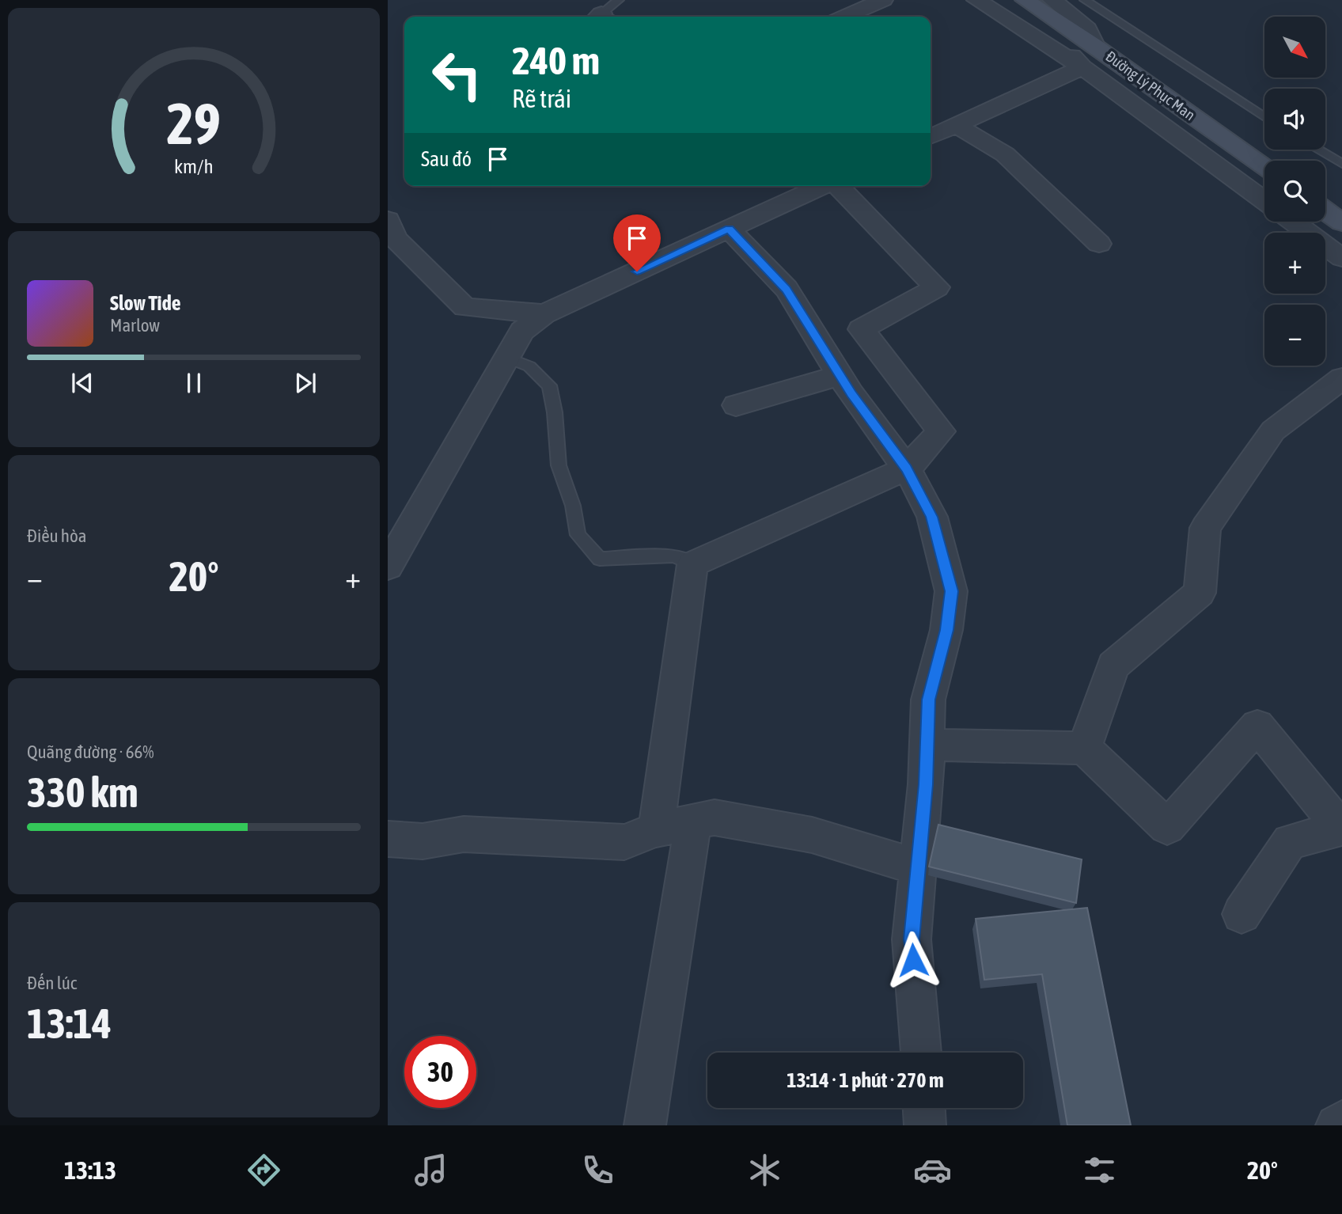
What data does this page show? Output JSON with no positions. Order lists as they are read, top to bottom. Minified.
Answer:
{"streets":{"main road":["Đường Lý Phục Man"]},"north":"bottom right","page":{"map_buttons":["+","−"],"turn":["240 m","Rẽ trái"],"then":"Sau đó","song":["Slow Tide","Marlow"],"tile":["Điều hòa",["Quãng đường · 66%","330 km"],["Đến lúc","13:14"]],"heat":["−","20°","+"],"limit":"30","trip":"13:14 · 1 phút · 270 m","tabs":["13:13","20°"],"gauge":["29","km/h"]}}
